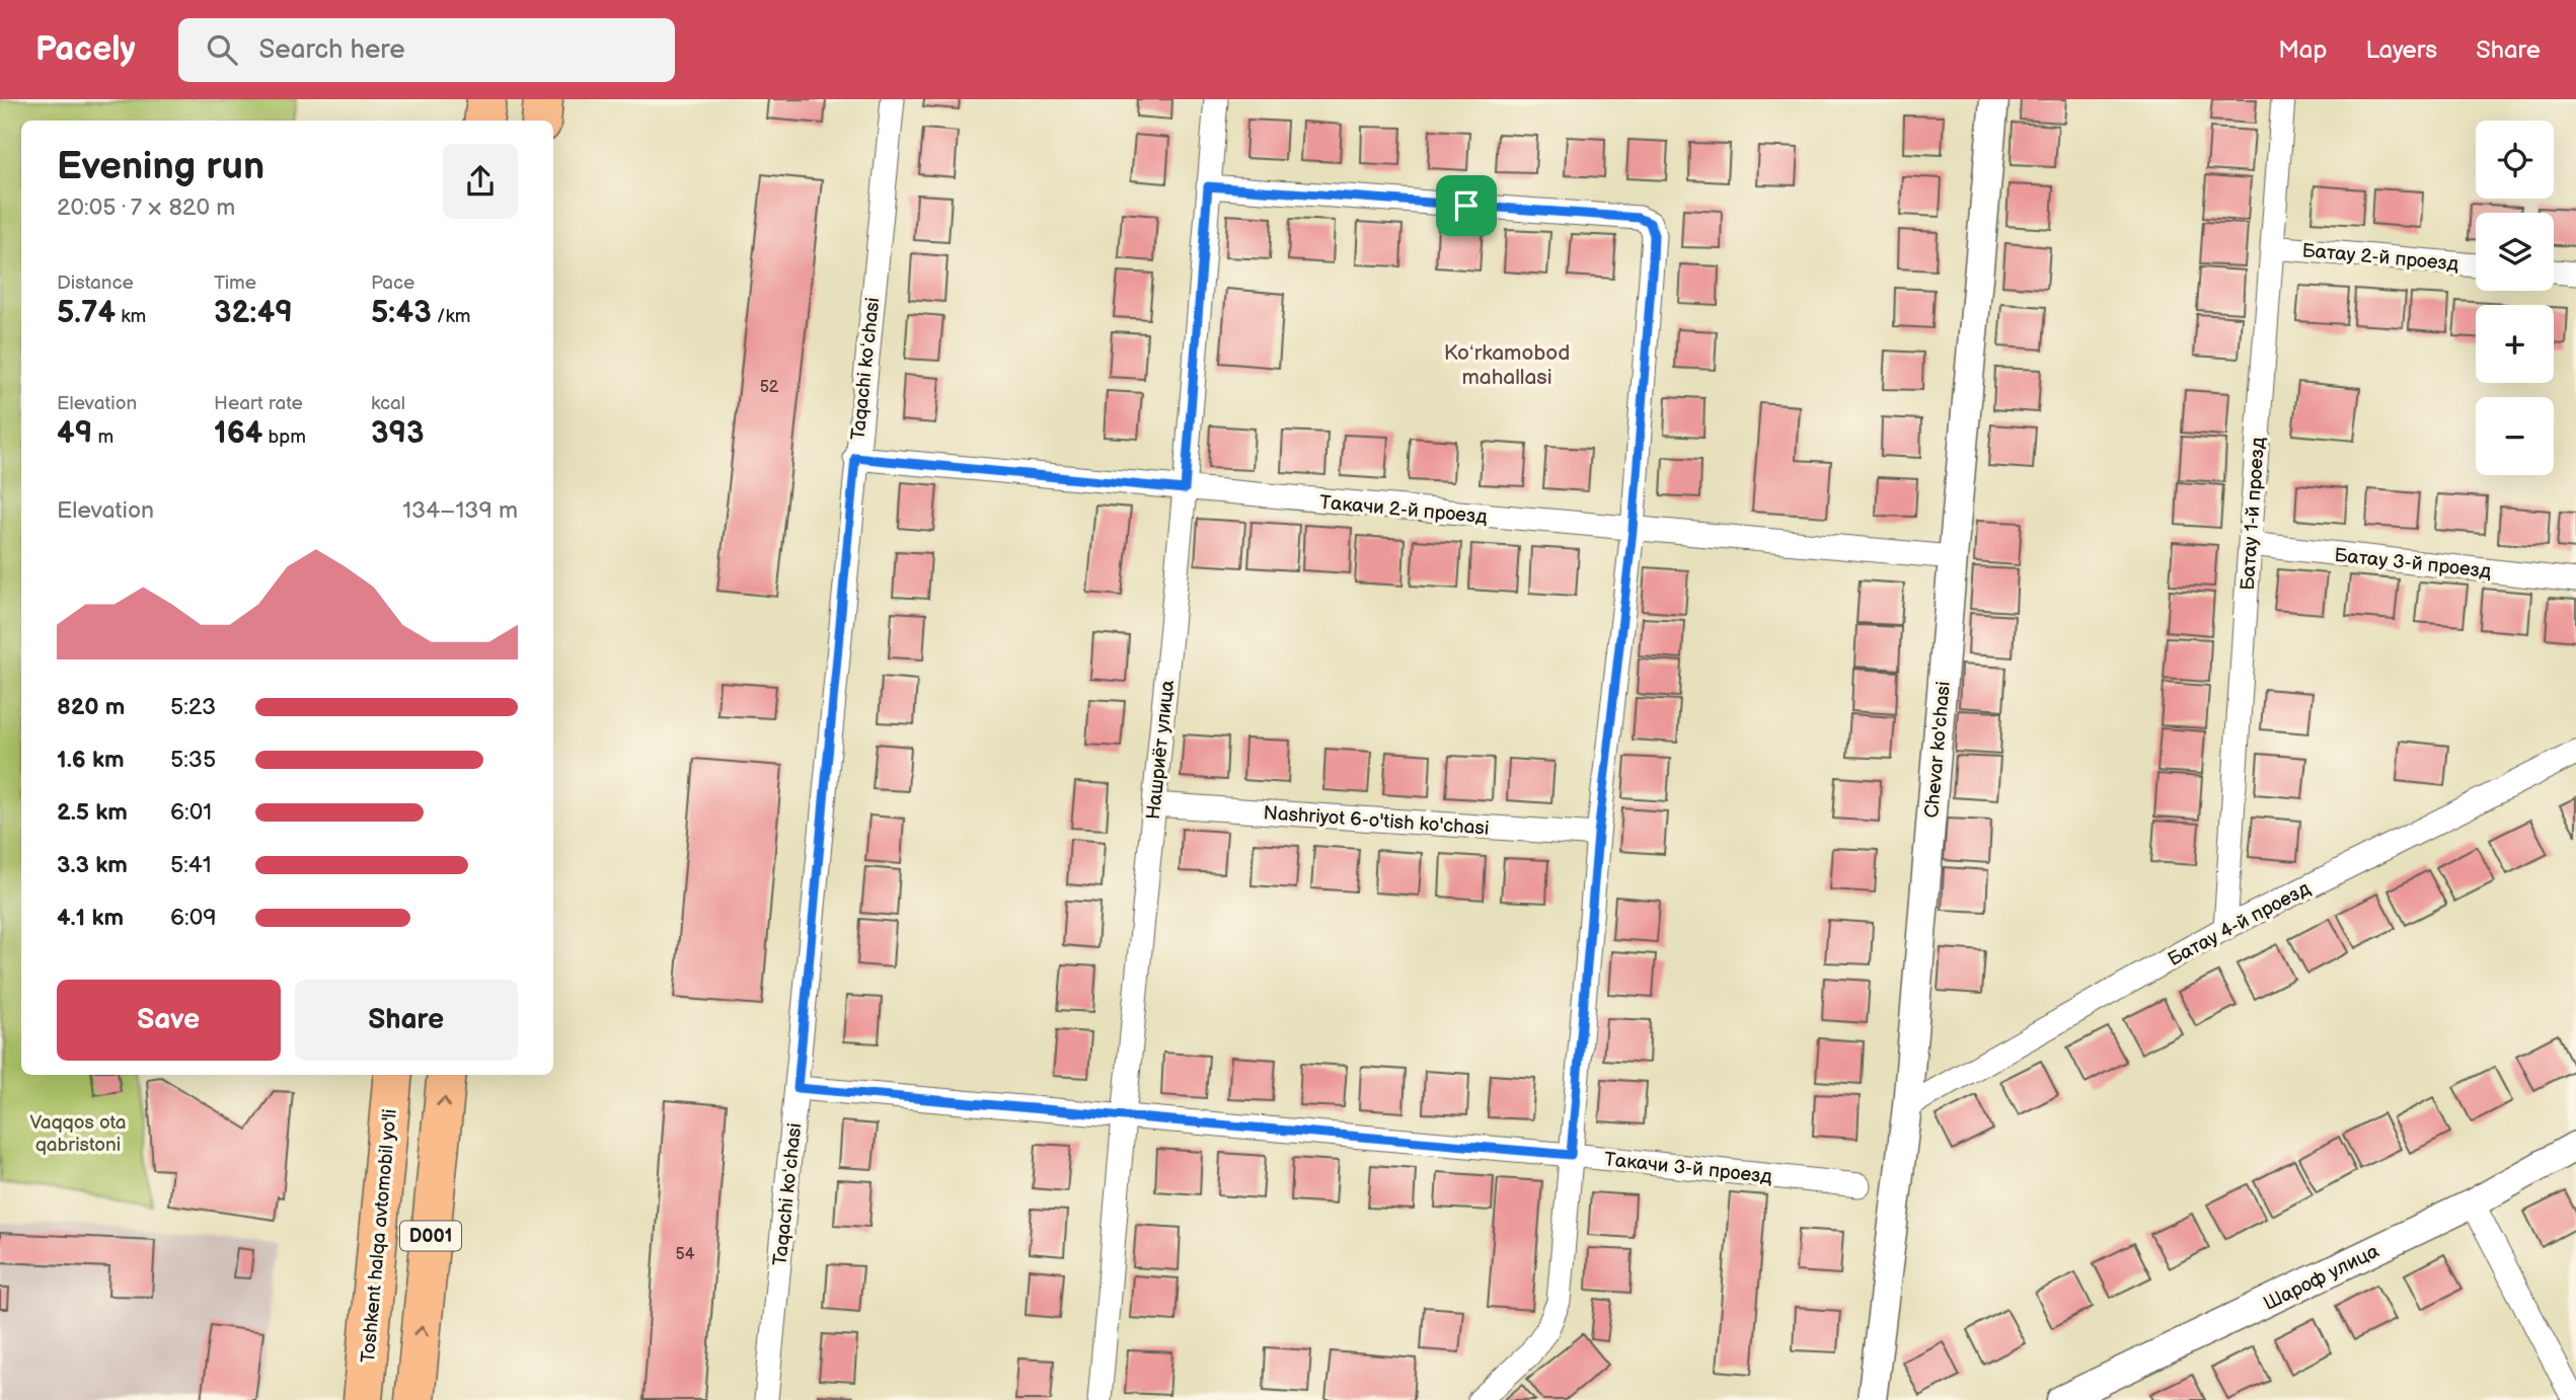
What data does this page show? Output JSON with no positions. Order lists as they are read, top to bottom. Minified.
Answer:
{"streets":{"highway":["Toshkent halqa avtomobil yo'li","D001"],"street":["Батау 2-й проезд","Taqachi koʻchasi","Такачи 2-й проезд","Батау 1-й проезд","Батау 3-й проезд","Нашриёт улица","Chevar ko'chasi","Nashriyot 6-o'tish ko'chasi","Батау 4-й проезд","Такачи 3-й проезд","Шароф улица"]},"crossings":[["Батау 2-й проезд","Батау 1-й проезд"],["Taqachi koʻchasi","Такачи 2-й проезд"],["Taqachi koʻchasi","Такачи 3-й проезд"],["Такачи 2-й проезд","Нашриёт улица"],["Такачи 2-й проезд","Chevar ko'chasi"],["Батау 1-й проезд","Батау 3-й проезд"],["Батау 1-й проезд","Батау 4-й проезд"],["Нашриёт улица","Nashriyot 6-o'tish ko'chasi"],["Нашриёт улица","Такачи 3-й проезд"],["Chevar ko'chasi","Батау 4-й проезд"]],"districts":["Koʻrkamobod mahallasi"],"parks":["Vaqqos ota qabristoni"],"house_numbers":["52","54"],"page":{"header":"Pacely","search":"Search here","nav":["Map","Layers","Share"],"map_buttons":["+","−"],"heading":["Evening run","20:05 · 7 × 820 m"],"stats":[["Distance","5.74 km"],["Time","32:49"],["Pace","5:43 /km"],["Elevation","49 m"],["Heart rate","164 bpm"],["kcal","393"]],"chart":["Elevation","134–139 m"],"list":[{"name":"820 m","note":"5:23"},{"name":"1.6 km","note":"5:35"},{"name":"2.5 km","note":"6:01"},{"name":"3.3 km","note":"5:41"},{"name":"4.1 km","note":"6:09"}],"buttons":["Save","Share"]}}
